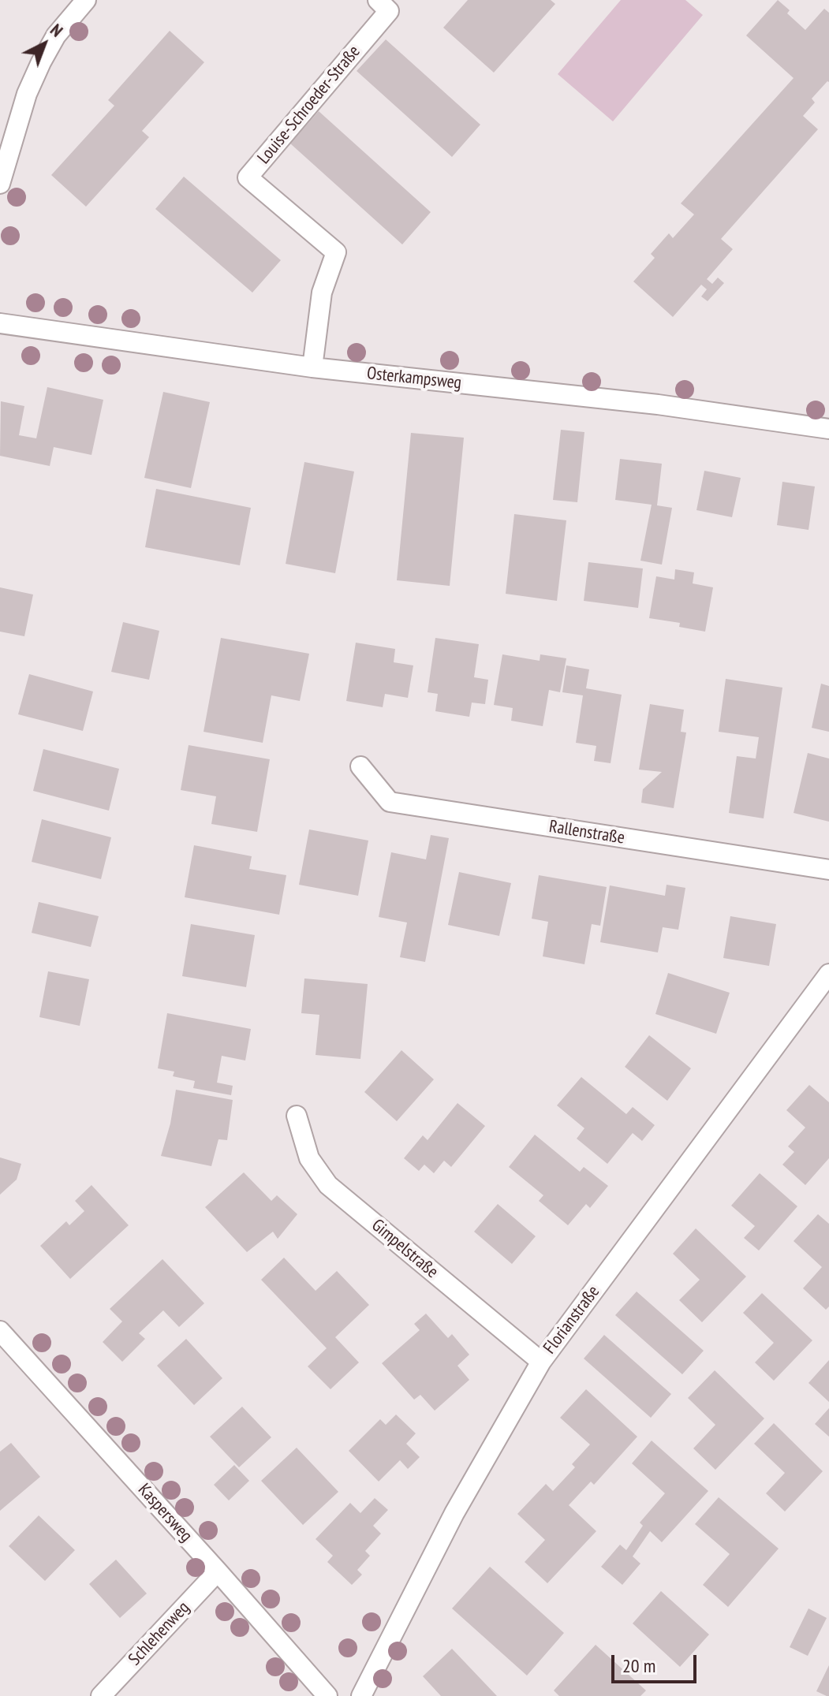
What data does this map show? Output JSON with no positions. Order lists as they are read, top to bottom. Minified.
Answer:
{"streets":{"street":["Louise-Schroeder-Straße","Osterkampsweg","Rallenstraße","Gimpelstraße","Florianstraße","Kaspersweg","Schlehenweg"]},"crossings":[["Louise-Schroeder-Straße","Osterkampsweg"],["Gimpelstraße","Florianstraße"],["Kaspersweg","Schlehenweg"]],"scale_bar":"20 m","north":"top right"}
